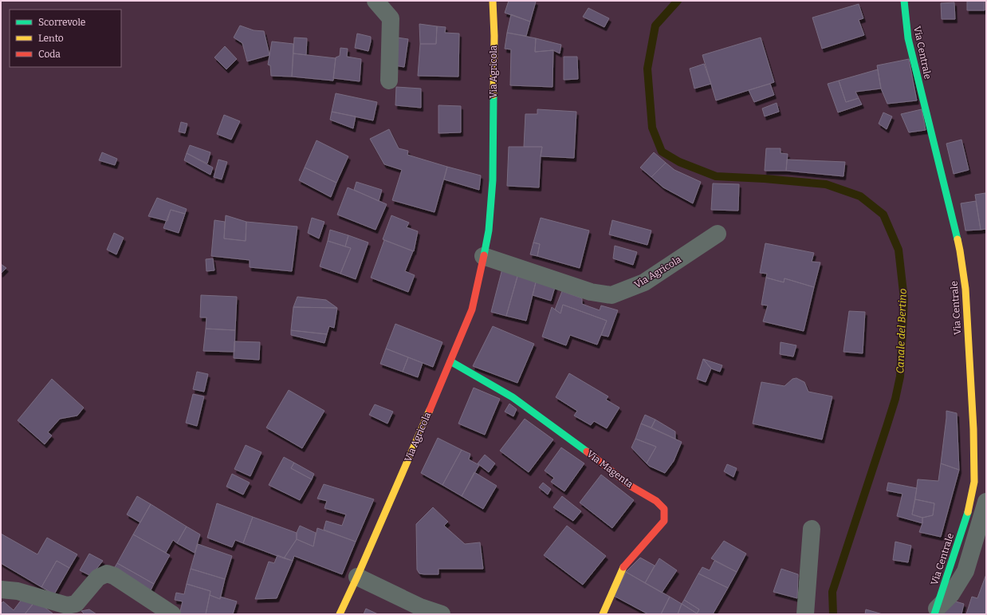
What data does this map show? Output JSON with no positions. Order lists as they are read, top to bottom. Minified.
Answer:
{"streets":{"street":["Via Centrale","Via Agricola","Via Magenta"]},"crossings":[["Via Agricola","Via Magenta"]],"water":["Canale del Bertino"],"legend":["Scorrevole","Lento","Coda"]}
